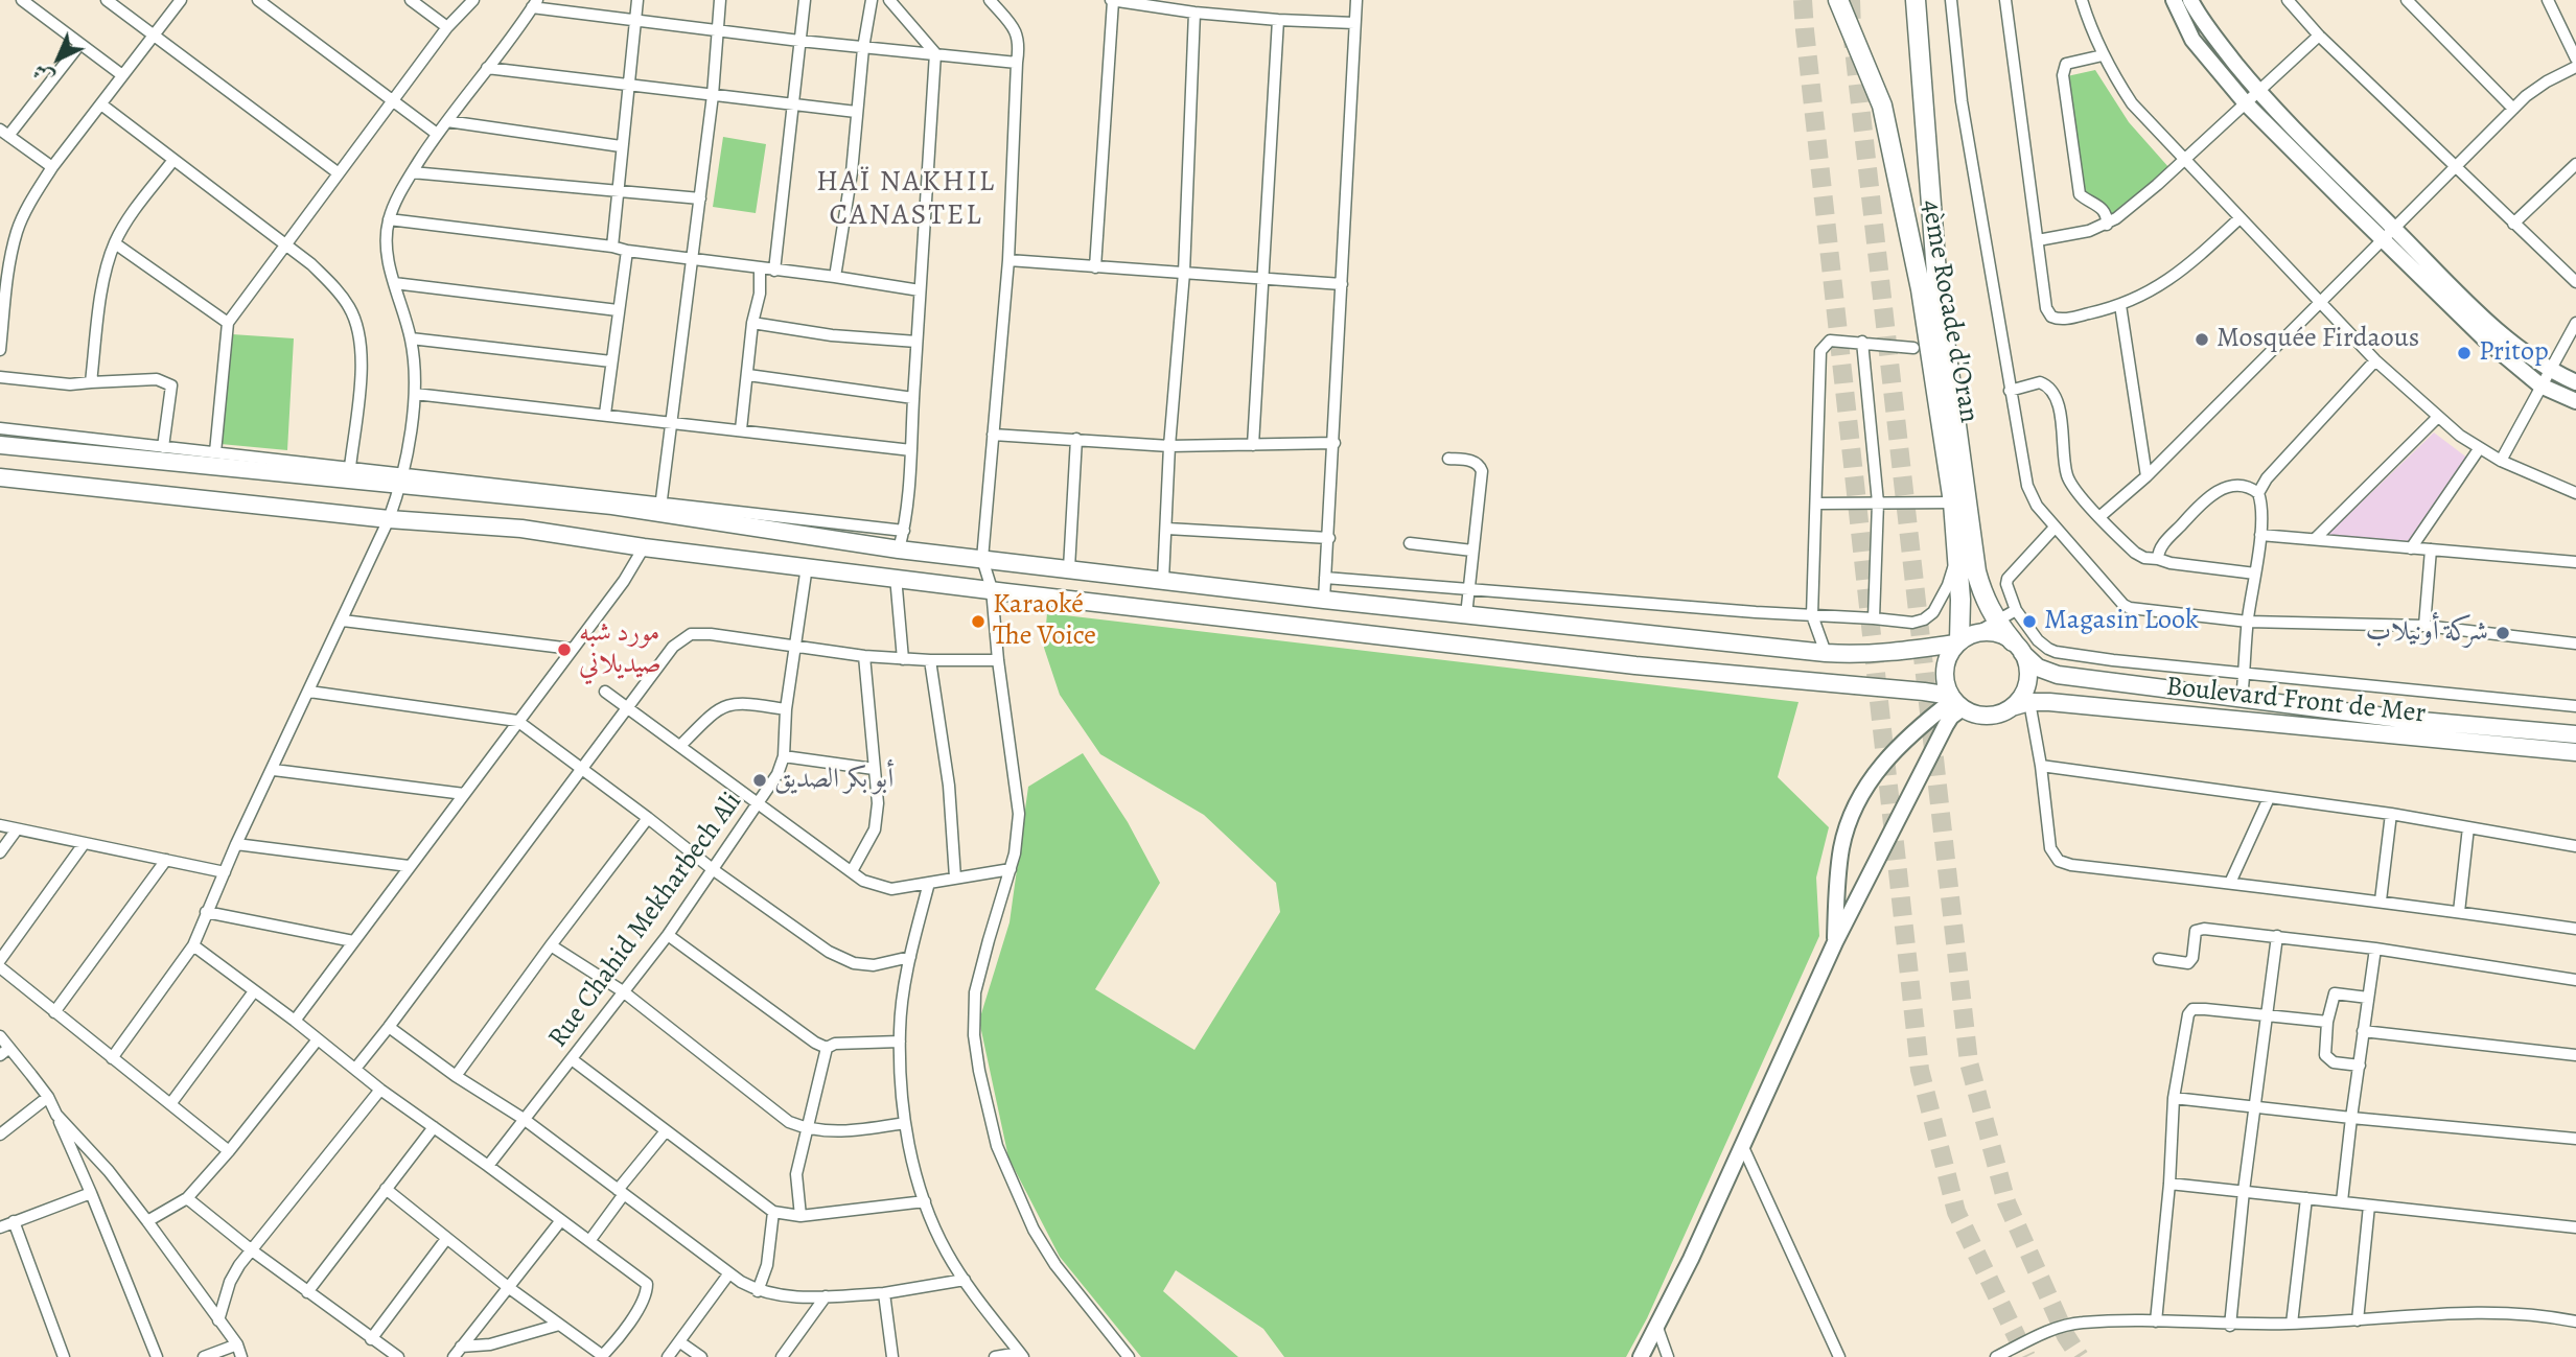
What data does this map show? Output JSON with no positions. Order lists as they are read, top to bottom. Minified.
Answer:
{"streets":{"highway":["4ème Rocade d'Oran"],"main road":["Boulevard Front de Mer"],"street":["Rue Chahid Mekharbech Ali"]},"crossings":[["4ème Rocade d'Oran","Boulevard Front de Mer"]],"districts":["HAÏ NAKHIL CANASTEL"],"places":["Mosquée Firdaous","Pritop","Karaoké The Voice","Magasin Look","شركة أونيلاب","مورد شبه صيديلاني","أبو بكر الصديق"],"north":"bottom left"}
